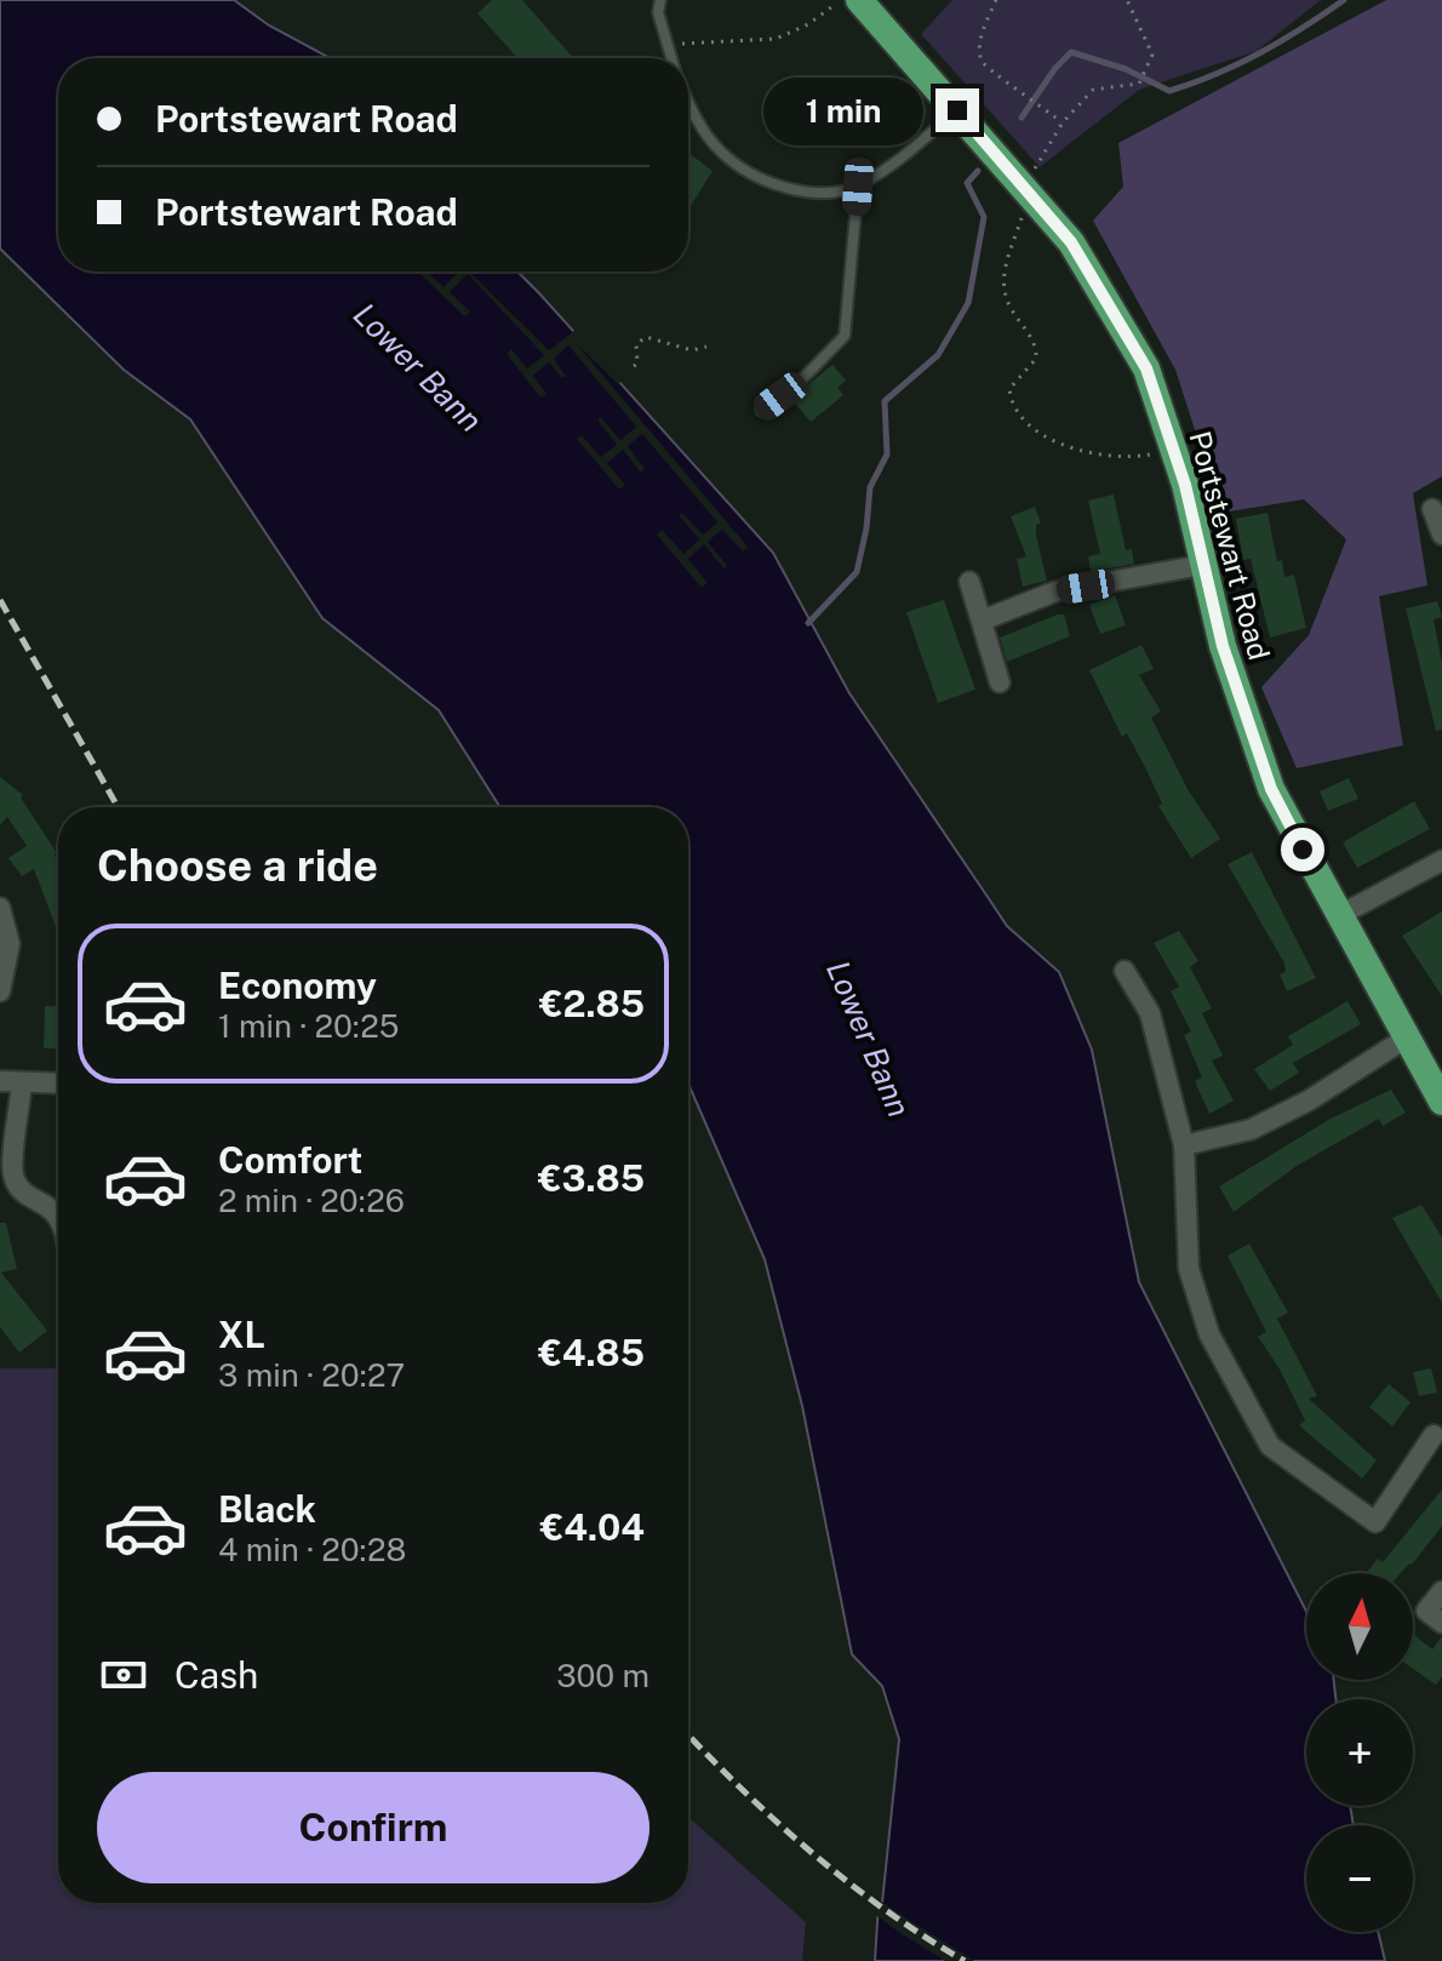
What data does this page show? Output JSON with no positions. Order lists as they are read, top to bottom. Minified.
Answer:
{"streets":{"main road":["Portstewart Road"]},"water":["Lower Bann"],"north":"top","page":{"banner":["Portstewart Road","Portstewart Road"],"bubble":"1 min","heading":"Choose a ride","list":[{"name":"Economy","note":"1 min · 20:25","value":"€2.85"},{"name":"Comfort","note":"2 min · 20:26","value":"€3.85"},{"name":"XL","note":"3 min · 20:27","value":"€4.85"},{"name":"Black","note":"4 min · 20:28","value":"€4.04"}],"map_buttons":["+","−"],"pay":["Cash","300 m"],"buttons":"Confirm"}}
